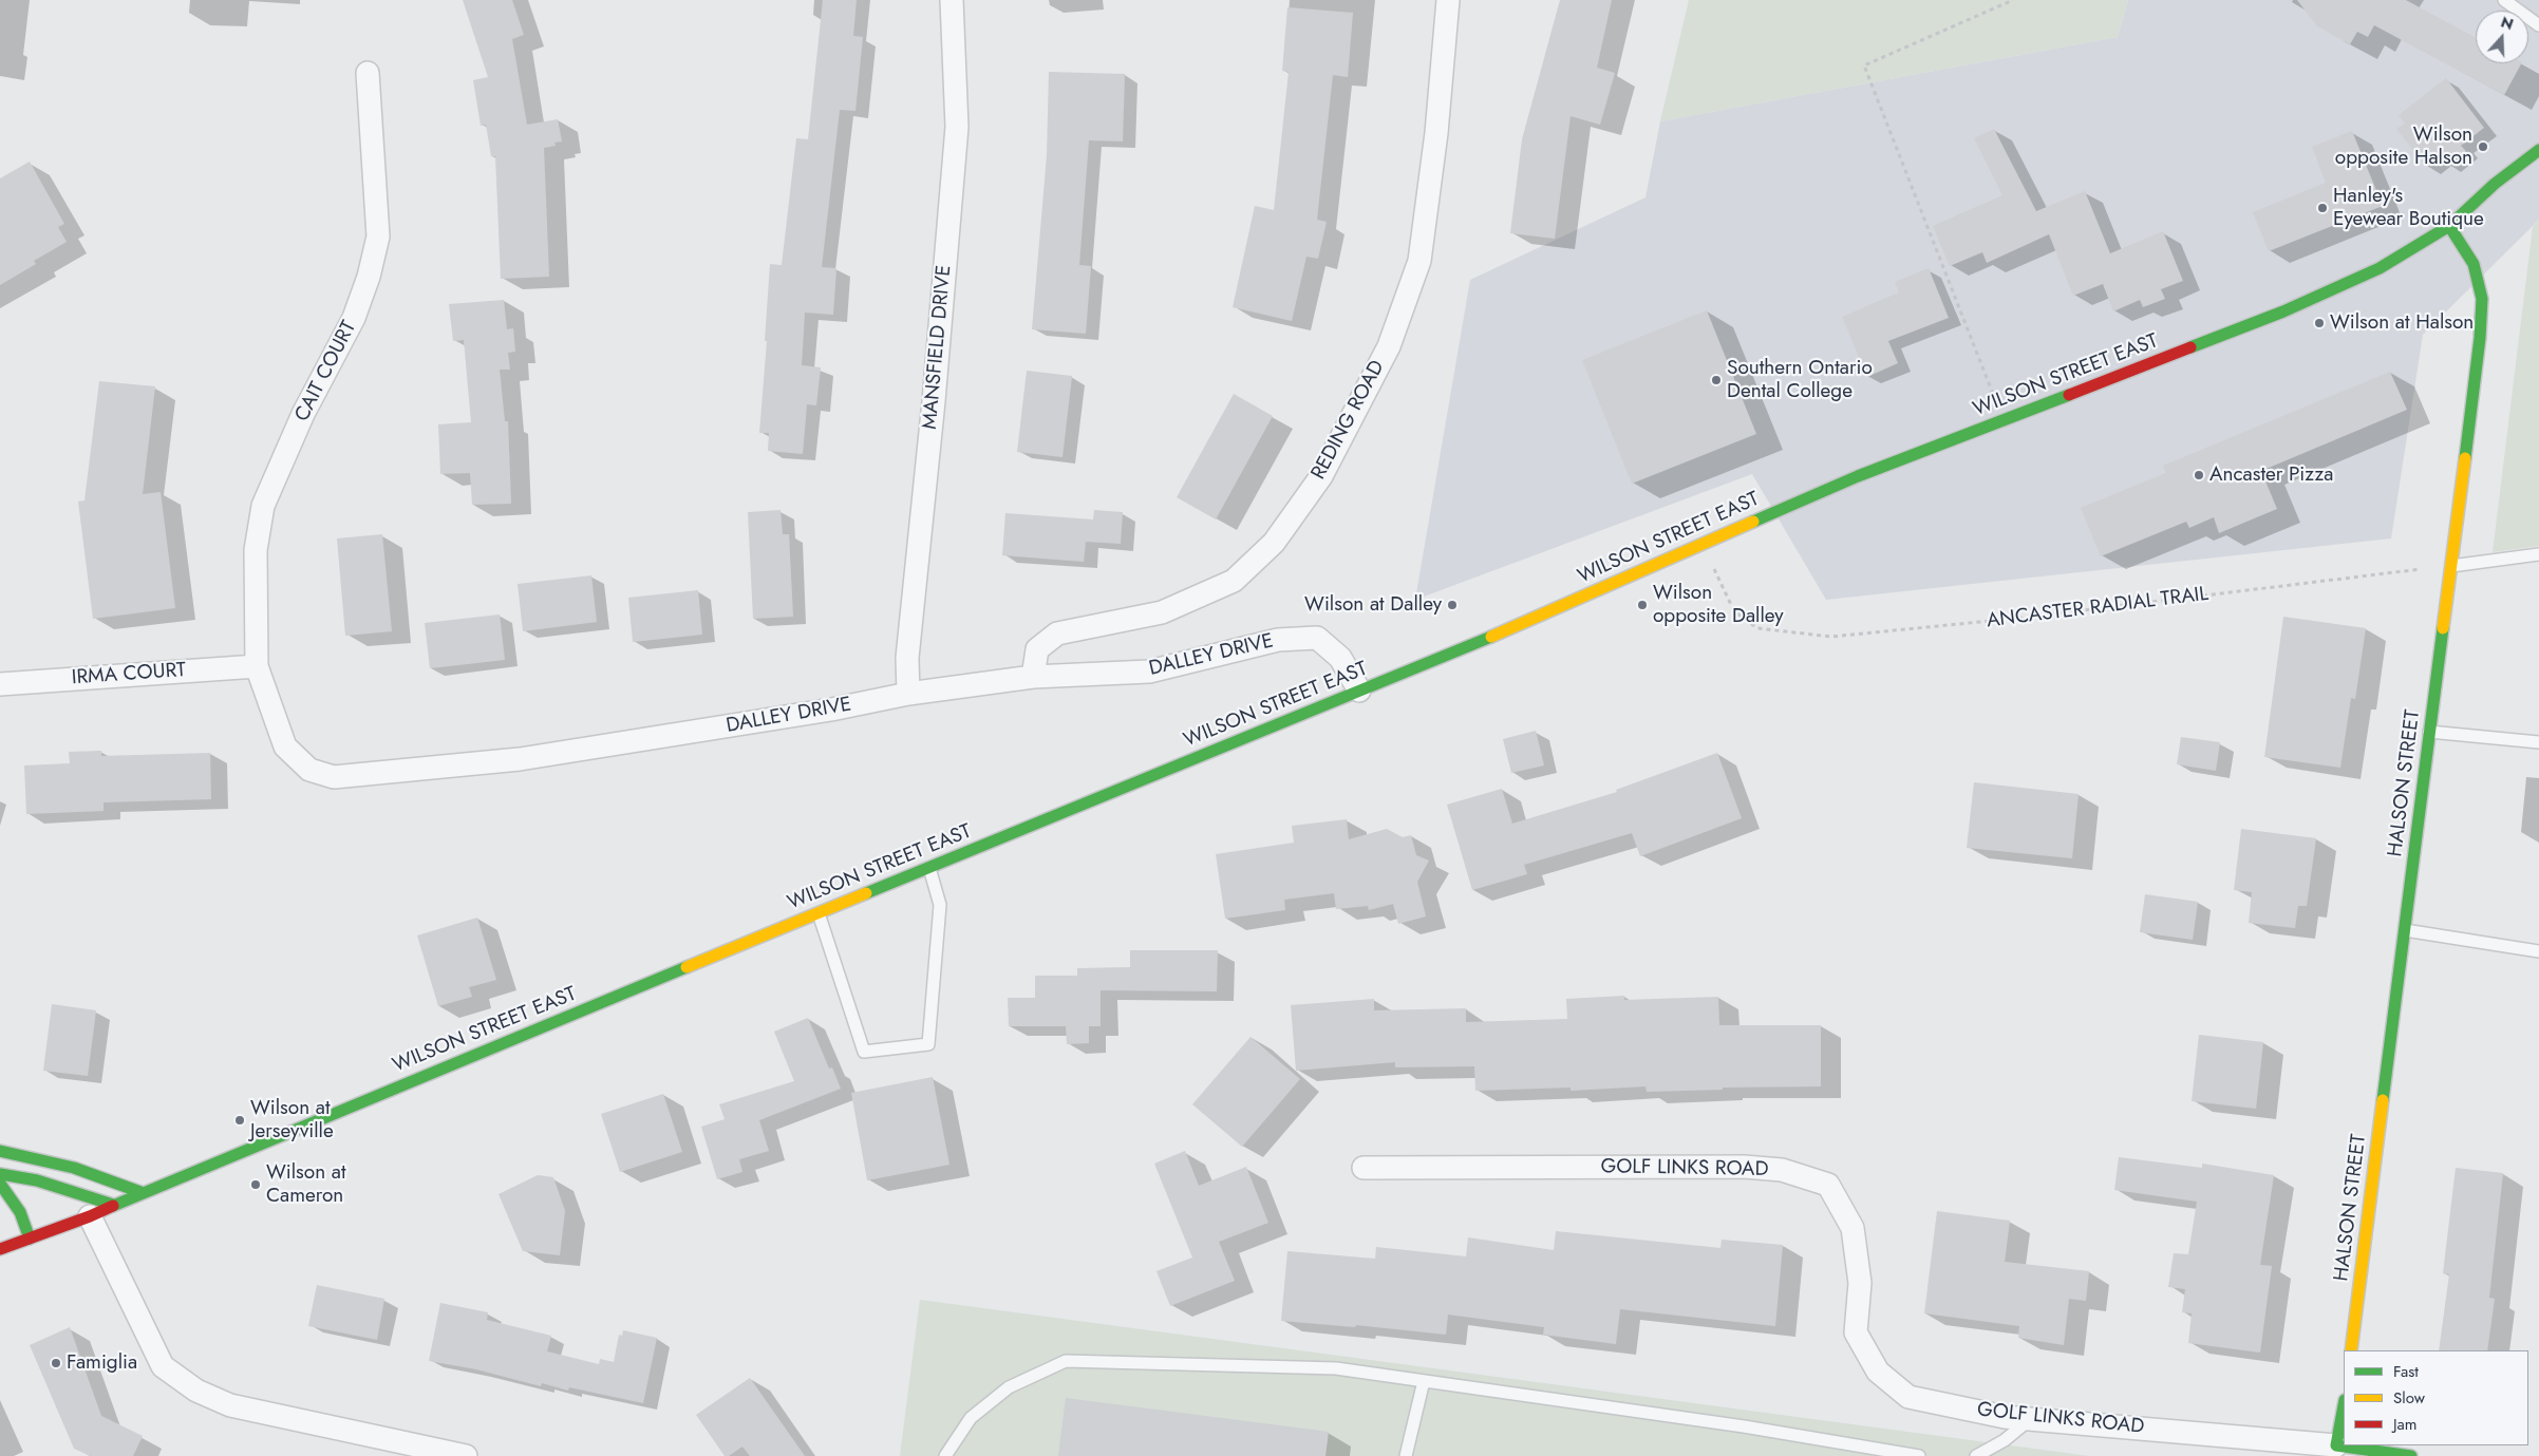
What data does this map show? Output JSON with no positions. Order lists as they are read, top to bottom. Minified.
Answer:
{"streets":{"main road":["WILSON STREET EAST","HALSON STREET","GOLF LINKS ROAD"],"street":["MANSFIELD DRIVE","CAIT COURT","REDING ROAD","DALLEY DRIVE","IRMA COURT"],"path":["ANCASTER RADIAL TRAIL"]},"crossings":[["MANSFIELD DRIVE","DALLEY DRIVE"],["CAIT COURT","DALLEY DRIVE"],["CAIT COURT","IRMA COURT"],["WILSON STREET EAST","ANCASTER RADIAL TRAIL"],["WILSON STREET EAST","DALLEY DRIVE"],["WILSON STREET EAST","HALSON STREET"],["REDING ROAD","DALLEY DRIVE"],["ANCASTER RADIAL TRAIL","HALSON STREET"],["DALLEY DRIVE","IRMA COURT"]],"places":["Wilson opposite Halson","Hanley's Eyewear Boutique","Wilson at Halson","Southern Ontario Dental College","Ancaster Pizza","Wilson at Dalley","Wilson opposite Dalley","Wilson at Jerseyville","Wilson at Cameron","Famiglia"],"legend":["Fast","Slow","Jam"],"north":"top"}
